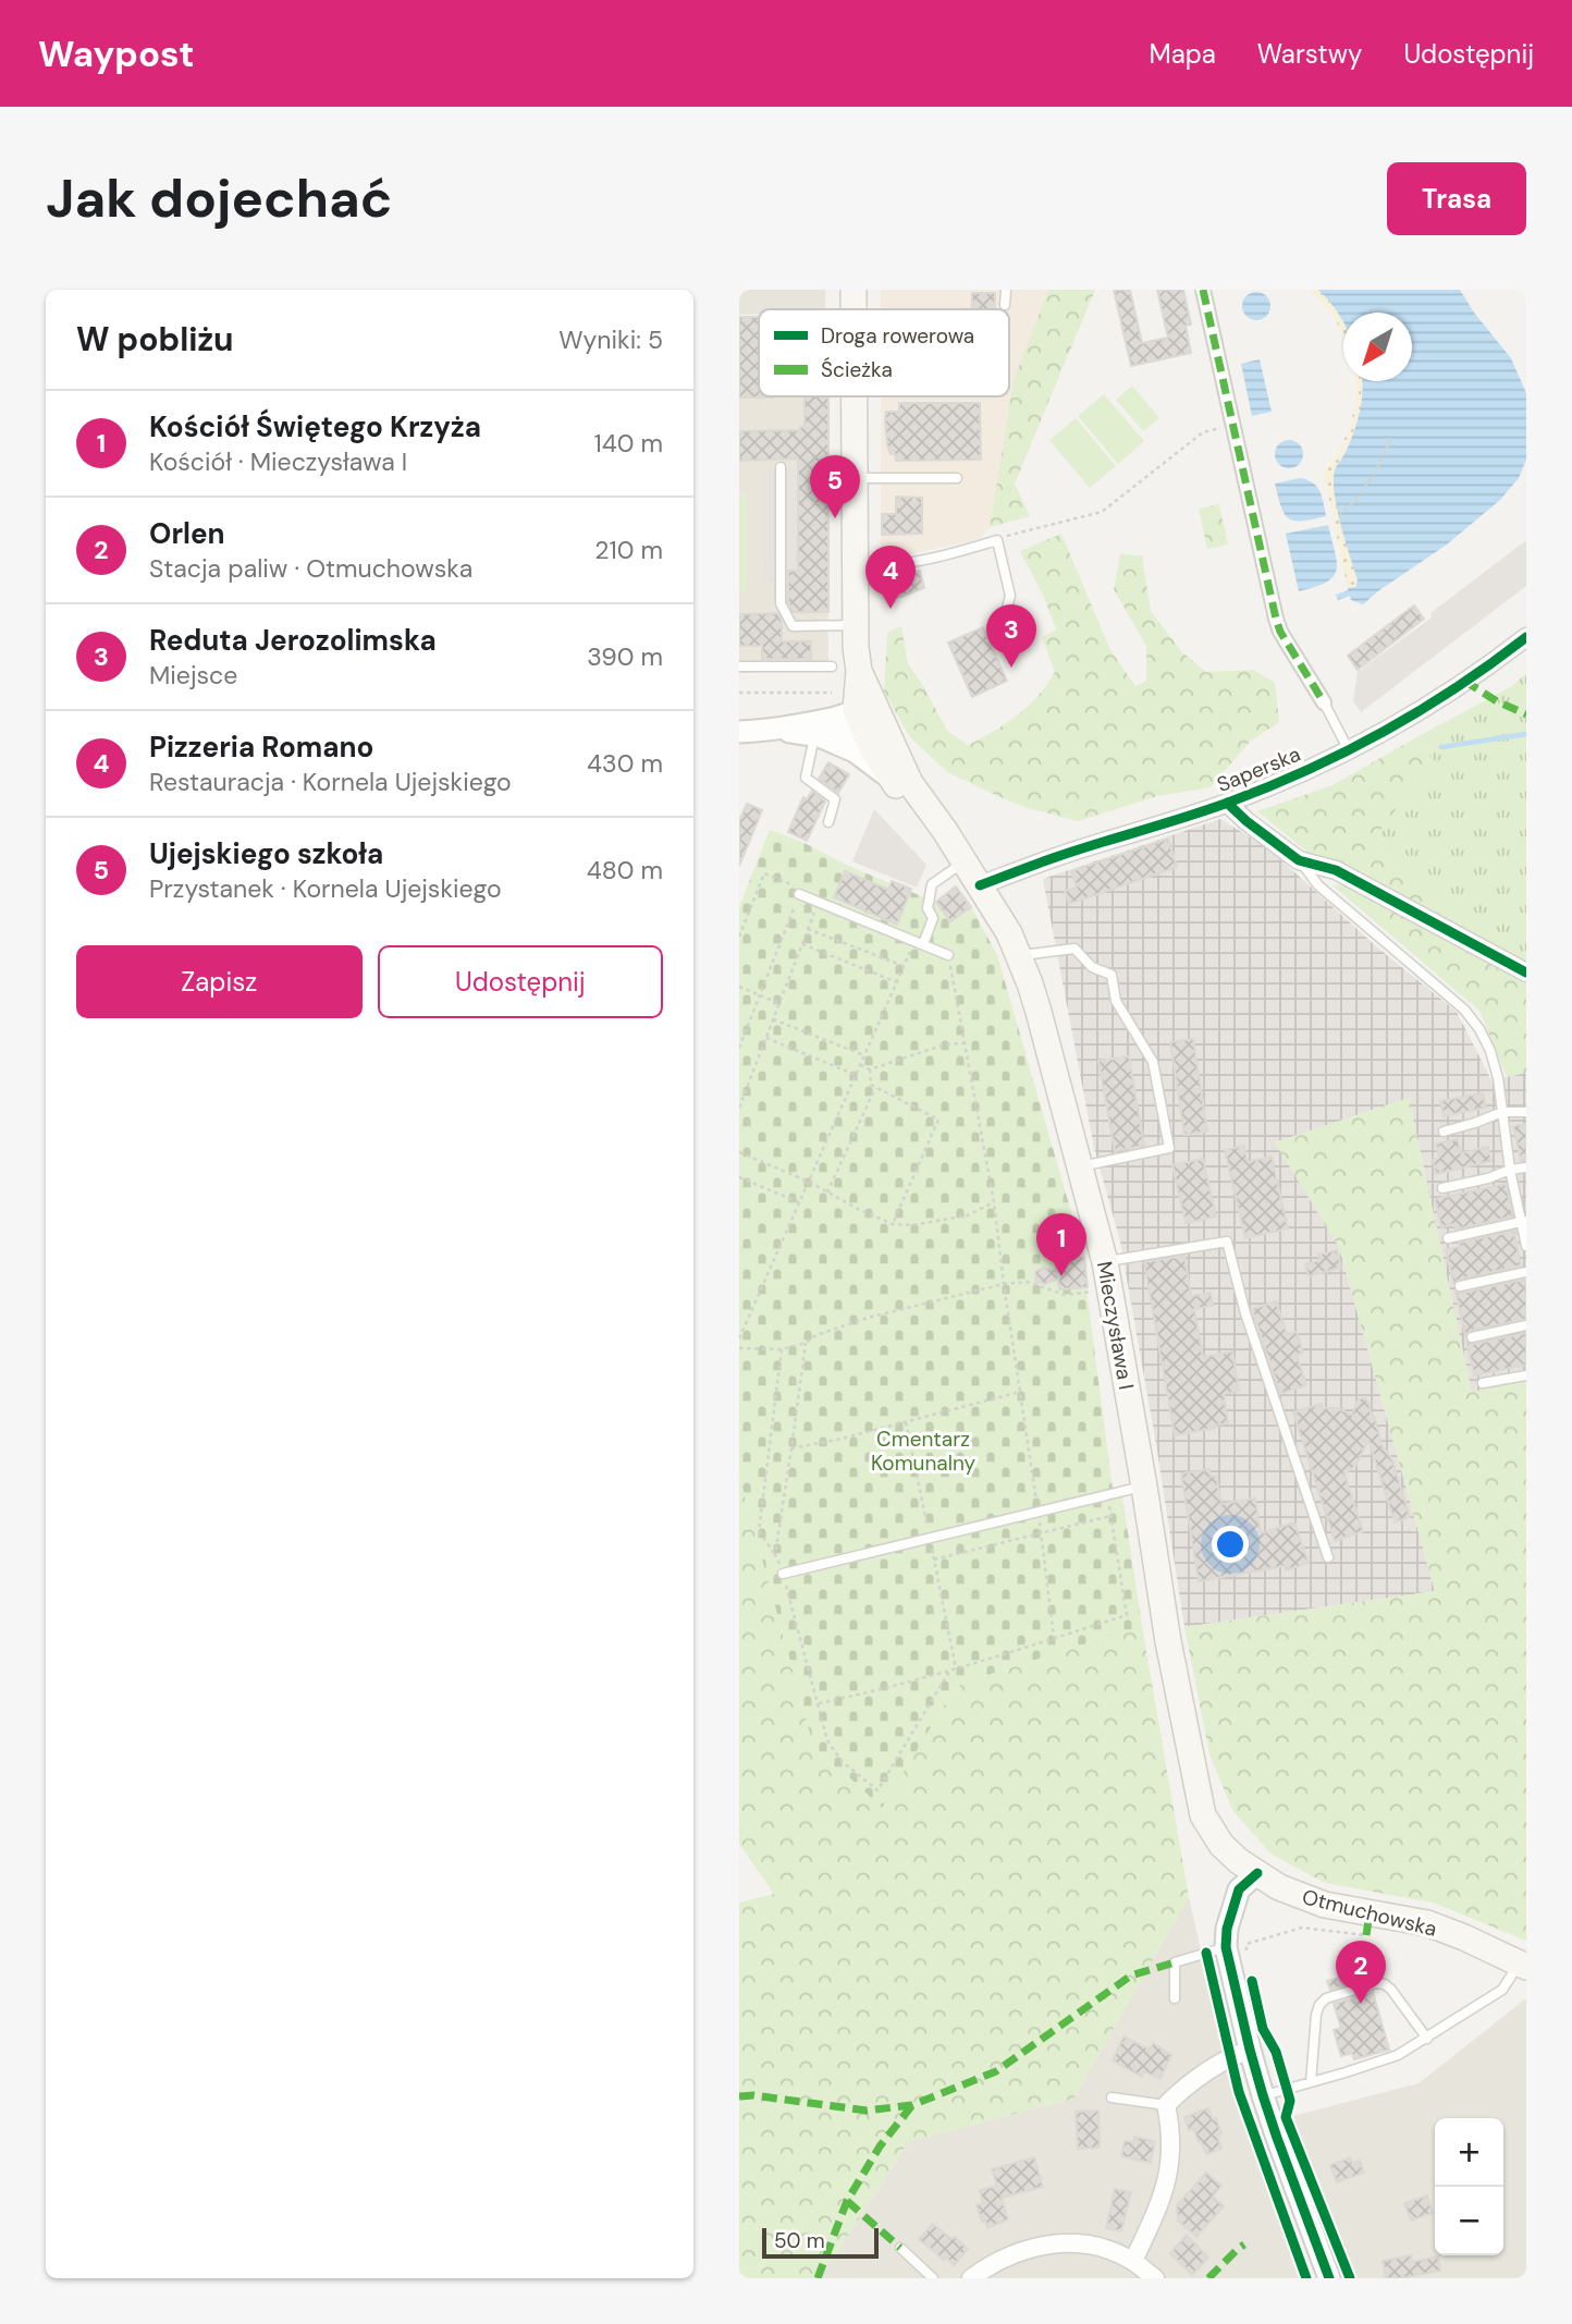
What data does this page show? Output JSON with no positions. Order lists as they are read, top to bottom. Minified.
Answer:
{"streets":{"main road":["Mieczysława I","Otmuchowska"],"street":["Saperska"]},"crossings":[["Saperska","Mieczysława I"],["Mieczysława I","Otmuchowska"]],"parks":["Cmentarz Komunalny"],"legend":["Droga rowerowa","Ścieżka"],"scale_bar":"50 m","north":"bottom left","page":{"header":"Waypost","nav":["Mapa","Warstwy","Udostępnij"],"buttons":["Trasa",["Zapisz","Udostępnij"]],"title":"Jak dojechać","heading":["W pobliżu","Wyniki: 5"],"list":[{"mark":"1","name":"Kościół Świętego Krzyża","note":"Kościół · Mieczysława I","value":"140 m"},{"mark":"2","name":"Orlen","note":"Stacja paliw · Otmuchowska","value":"210 m"},{"mark":"3","name":"Reduta Jerozolimska","note":"Miejsce","value":"390 m"},{"mark":"4","name":"Pizzeria Romano","note":"Restauracja · Kornela Ujejskiego","value":"430 m"},{"mark":"5","name":"Ujejskiego szkoła","note":"Przystanek · Kornela Ujejskiego","value":"480 m"}],"pins":["5","4","3","1","2"],"map_buttons":["+","−"],"scale":"50 m"}}
